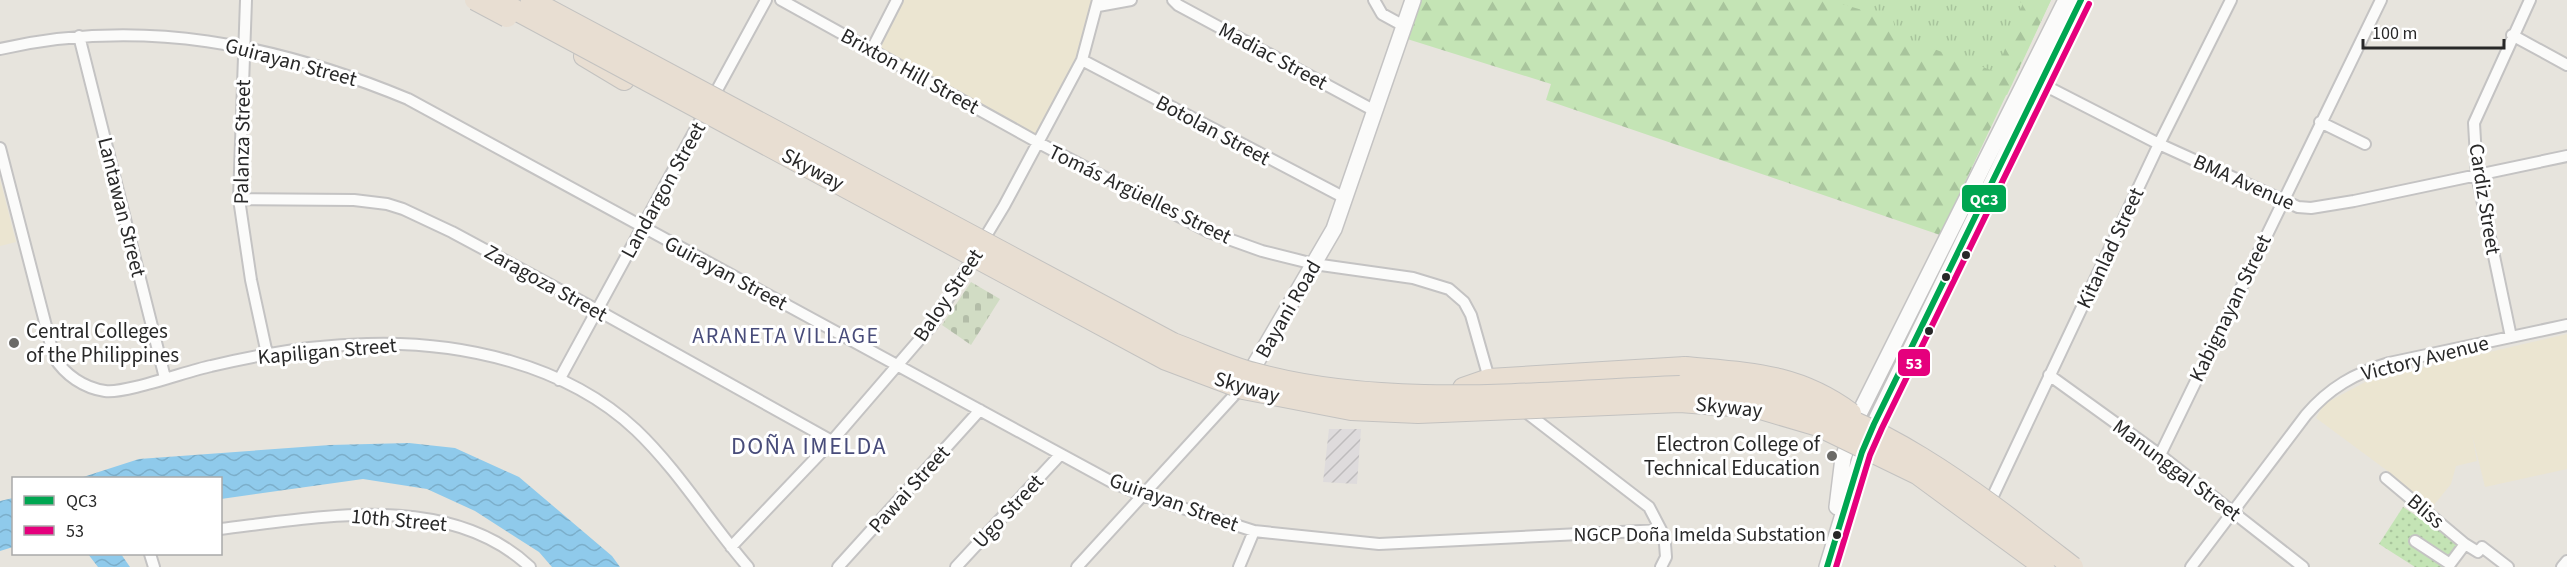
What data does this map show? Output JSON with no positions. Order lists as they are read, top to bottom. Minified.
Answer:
{"streets":{"highway":["Skyway"],"main road":["Bayani Road"],"street":["Madiac Street","Guirayan Street","Brixton Hill Street","Botolan Street","Palanza Street","BMA Avenue","Landargon Street","Tomás Argüelles Street","Cardiz Street","Lantawan Street","Kitanlad Street","Zaragoza Street","Baloy Street","Kabignayan Street","Kapiligan Street","Victory Avenue","Manunggal Street","Pawai Street","Ugo Street","Bliss","10th Street"]},"crossings":[["Madiac Street","Bayani Road"],["Guirayan Street","Palanza Street"],["Guirayan Street","Landargon Street"],["Guirayan Street","Lantawan Street"],["Guirayan Street","Baloy Street"],["Guirayan Street","Bayani Road"],["Guirayan Street","Pawai Street"],["Guirayan Street","Ugo Street"],["Brixton Hill Street","Tomás Argüelles Street"],["Brixton Hill Street","Baloy Street"],["Botolan Street","Baloy Street"],["Botolan Street","Bayani Road"],["Palanza Street","Zaragoza Street"],["Palanza Street","Kapiligan Street"],["BMA Avenue","Cardiz Street"],["BMA Avenue","Kitanlad Street"],["BMA Avenue","Kabignayan Street"],["Landargon Street","Zaragoza Street"],["Landargon Street","Kapiligan Street"],["Tomás Argüelles Street","Baloy Street"],["Tomás Argüelles Street","Bayani Road"],["Cardiz Street","Victory Avenue"],["Lantawan Street","Kapiligan Street"],["Kitanlad Street","Manunggal Street"],["Zaragoza Street","Baloy Street"],["Baloy Street","Kapiligan Street"],["Kabignayan Street","Manunggal Street"],["Victory Avenue","Manunggal Street"]],"districts":["ARANETA VILLAGE","DOÑA IMELDA"],"places":["Central Colleges of the Philippines","Electron College of Technical Education","NGCP Doña Imelda Substation"],"lines":["transit line QC3","transit line 53"],"legend":["QC3","53"],"scale_bar":"100 m"}
